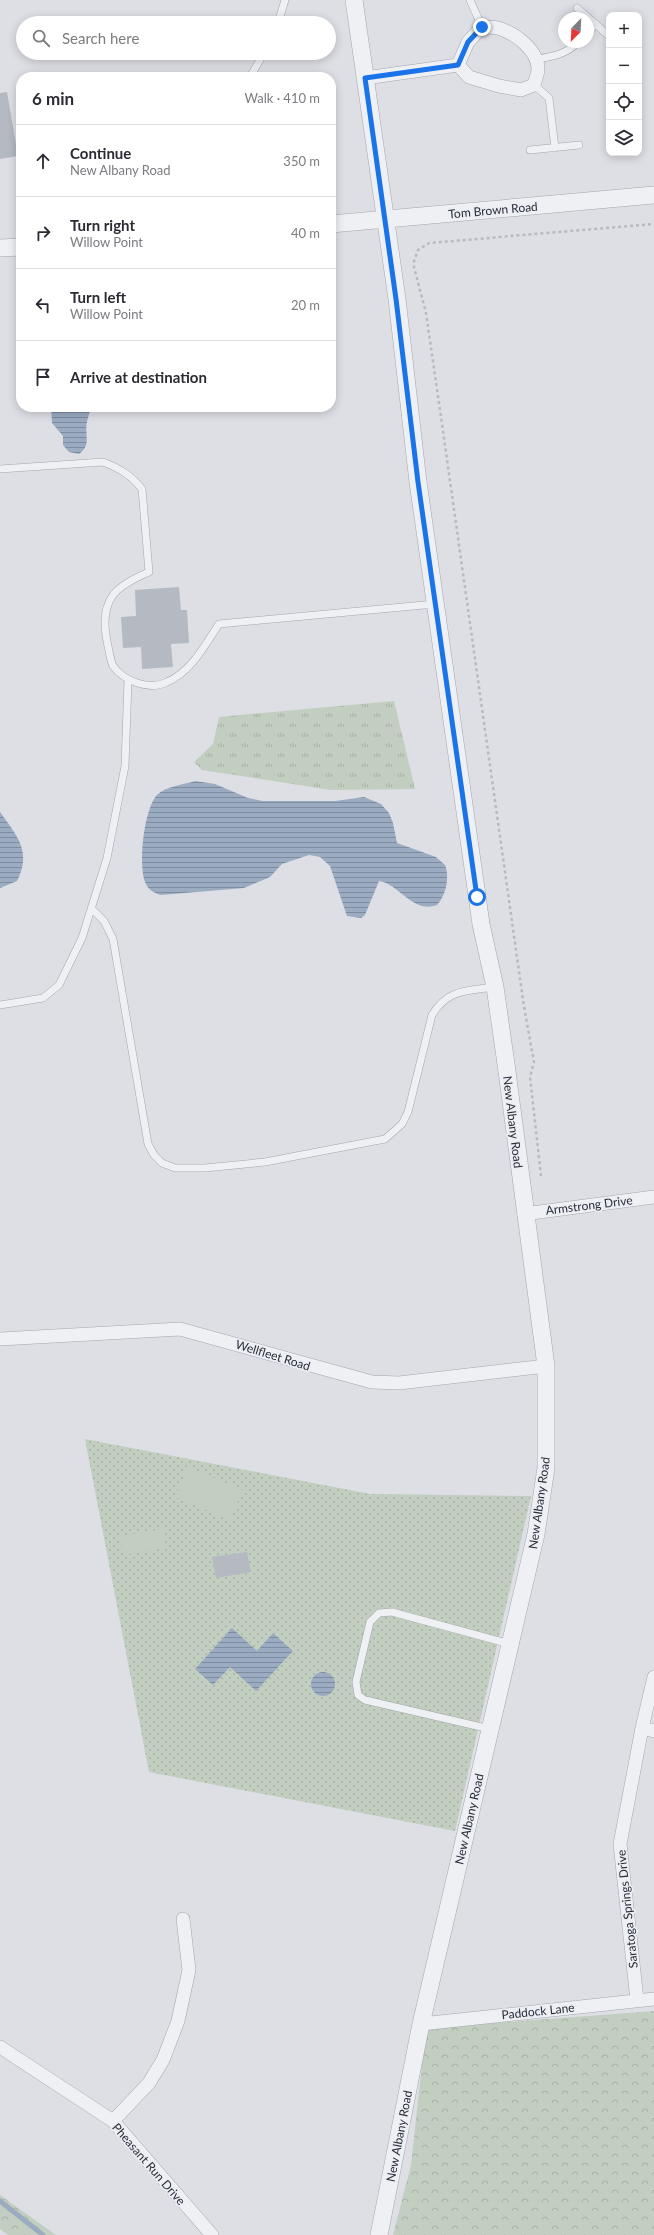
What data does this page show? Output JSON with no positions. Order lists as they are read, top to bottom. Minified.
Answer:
{"streets":{"street":["Tom Brown Road","New Albany Road","Armstrong Drive","Wellfleet Road","Saratoga Springs Drive","Paddock Lane","Pheasant Run Drive"]},"crossings":[["Tom Brown Road","New Albany Road"],["New Albany Road","Armstrong Drive"],["New Albany Road","Wellfleet Road"],["New Albany Road","Paddock Lane"],["Saratoga Springs Drive","Paddock Lane"]],"north":"bottom left","page":{"map_buttons":["+","−"],"search":"Search here","heading":["6 min","Walk · 410 m"],"list":[["Continue","New Albany Road","350 m"],["Turn right","Willow Point","40 m"],["Turn left","Willow Point","20 m"],"Arrive at destination"]}}
